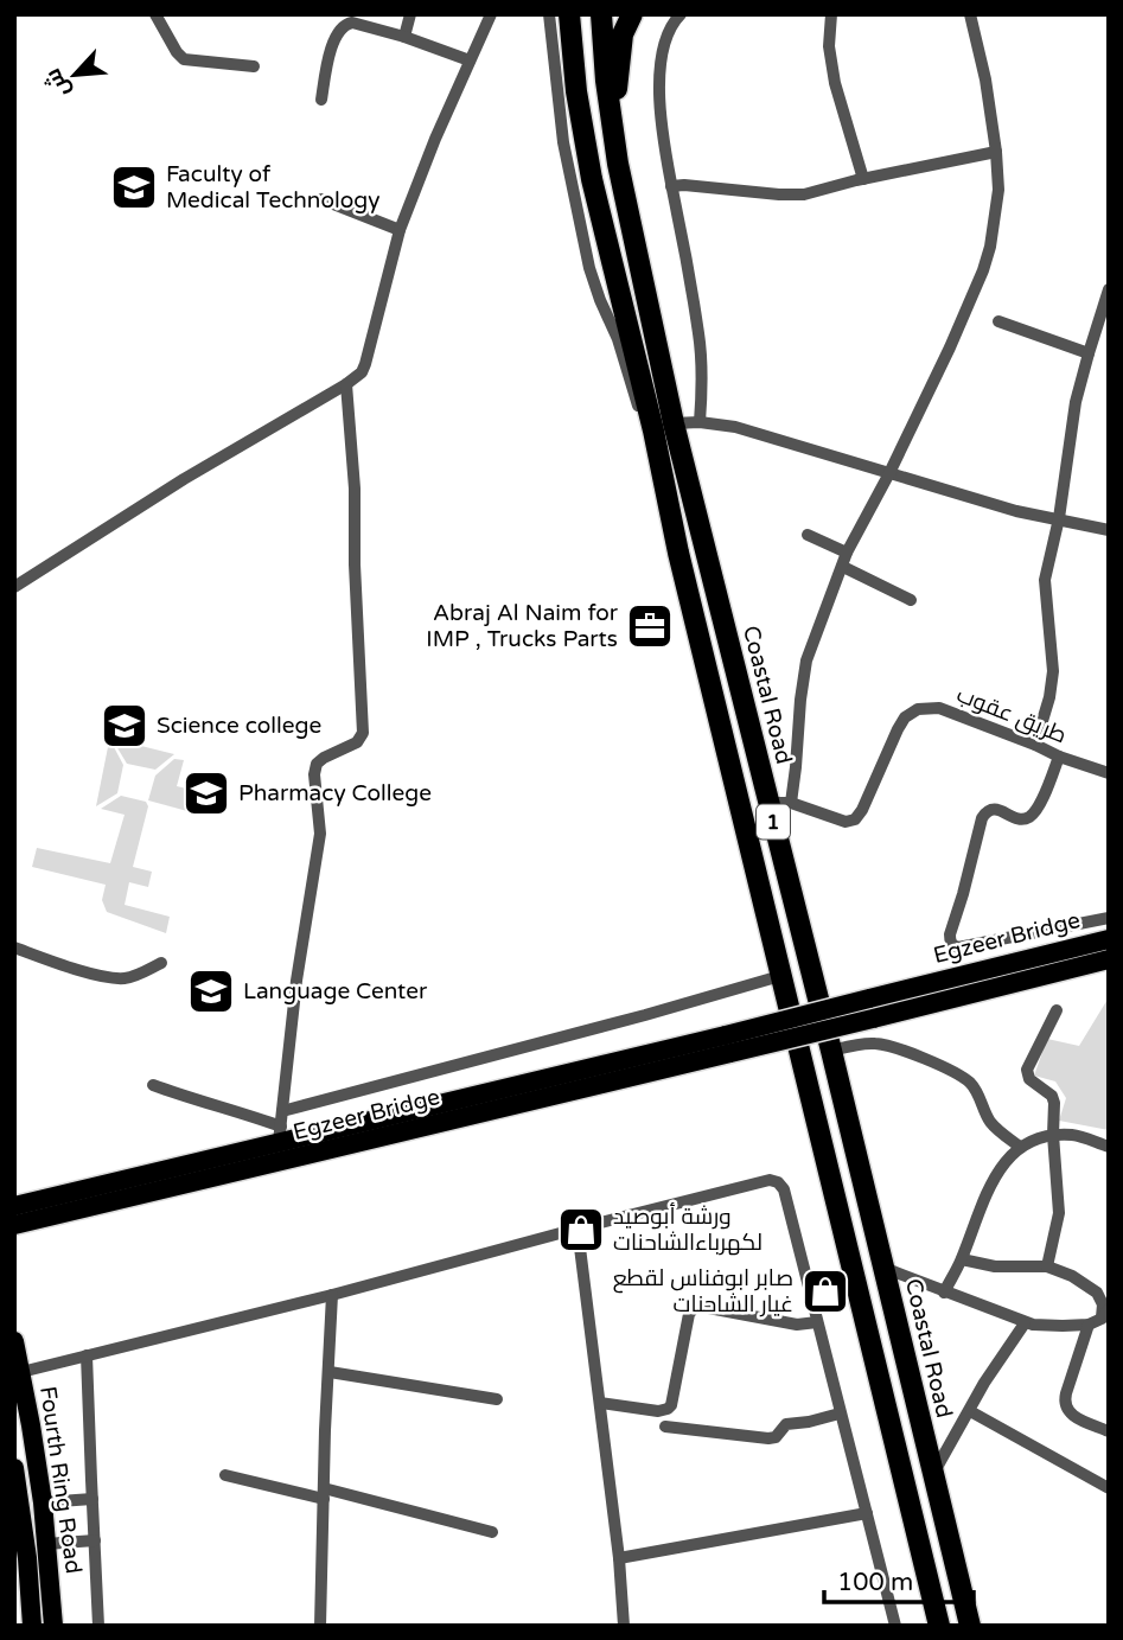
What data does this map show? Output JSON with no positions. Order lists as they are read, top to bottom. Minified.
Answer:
{"streets":{"highway":["Coastal Road","1"],"main road":["Egzeer Bridge","Fourth Ring Road"],"street":["طريق عقوب"]},"crossings":[["Coastal Road","طريق عقوب"]],"places":{"school or university":["Faculty of Medical Technology","Science college","Pharmacy College","Language Center"],"office":["Abraj Al Naim for IMP , Trucks Parts"],"shop":["ورشة أبوصيد لكهرباءالشاحنات","صابر ابوفناس لقطع غيار الشاحنات"]},"scale_bar":"100 m","north":"bottom left"}
